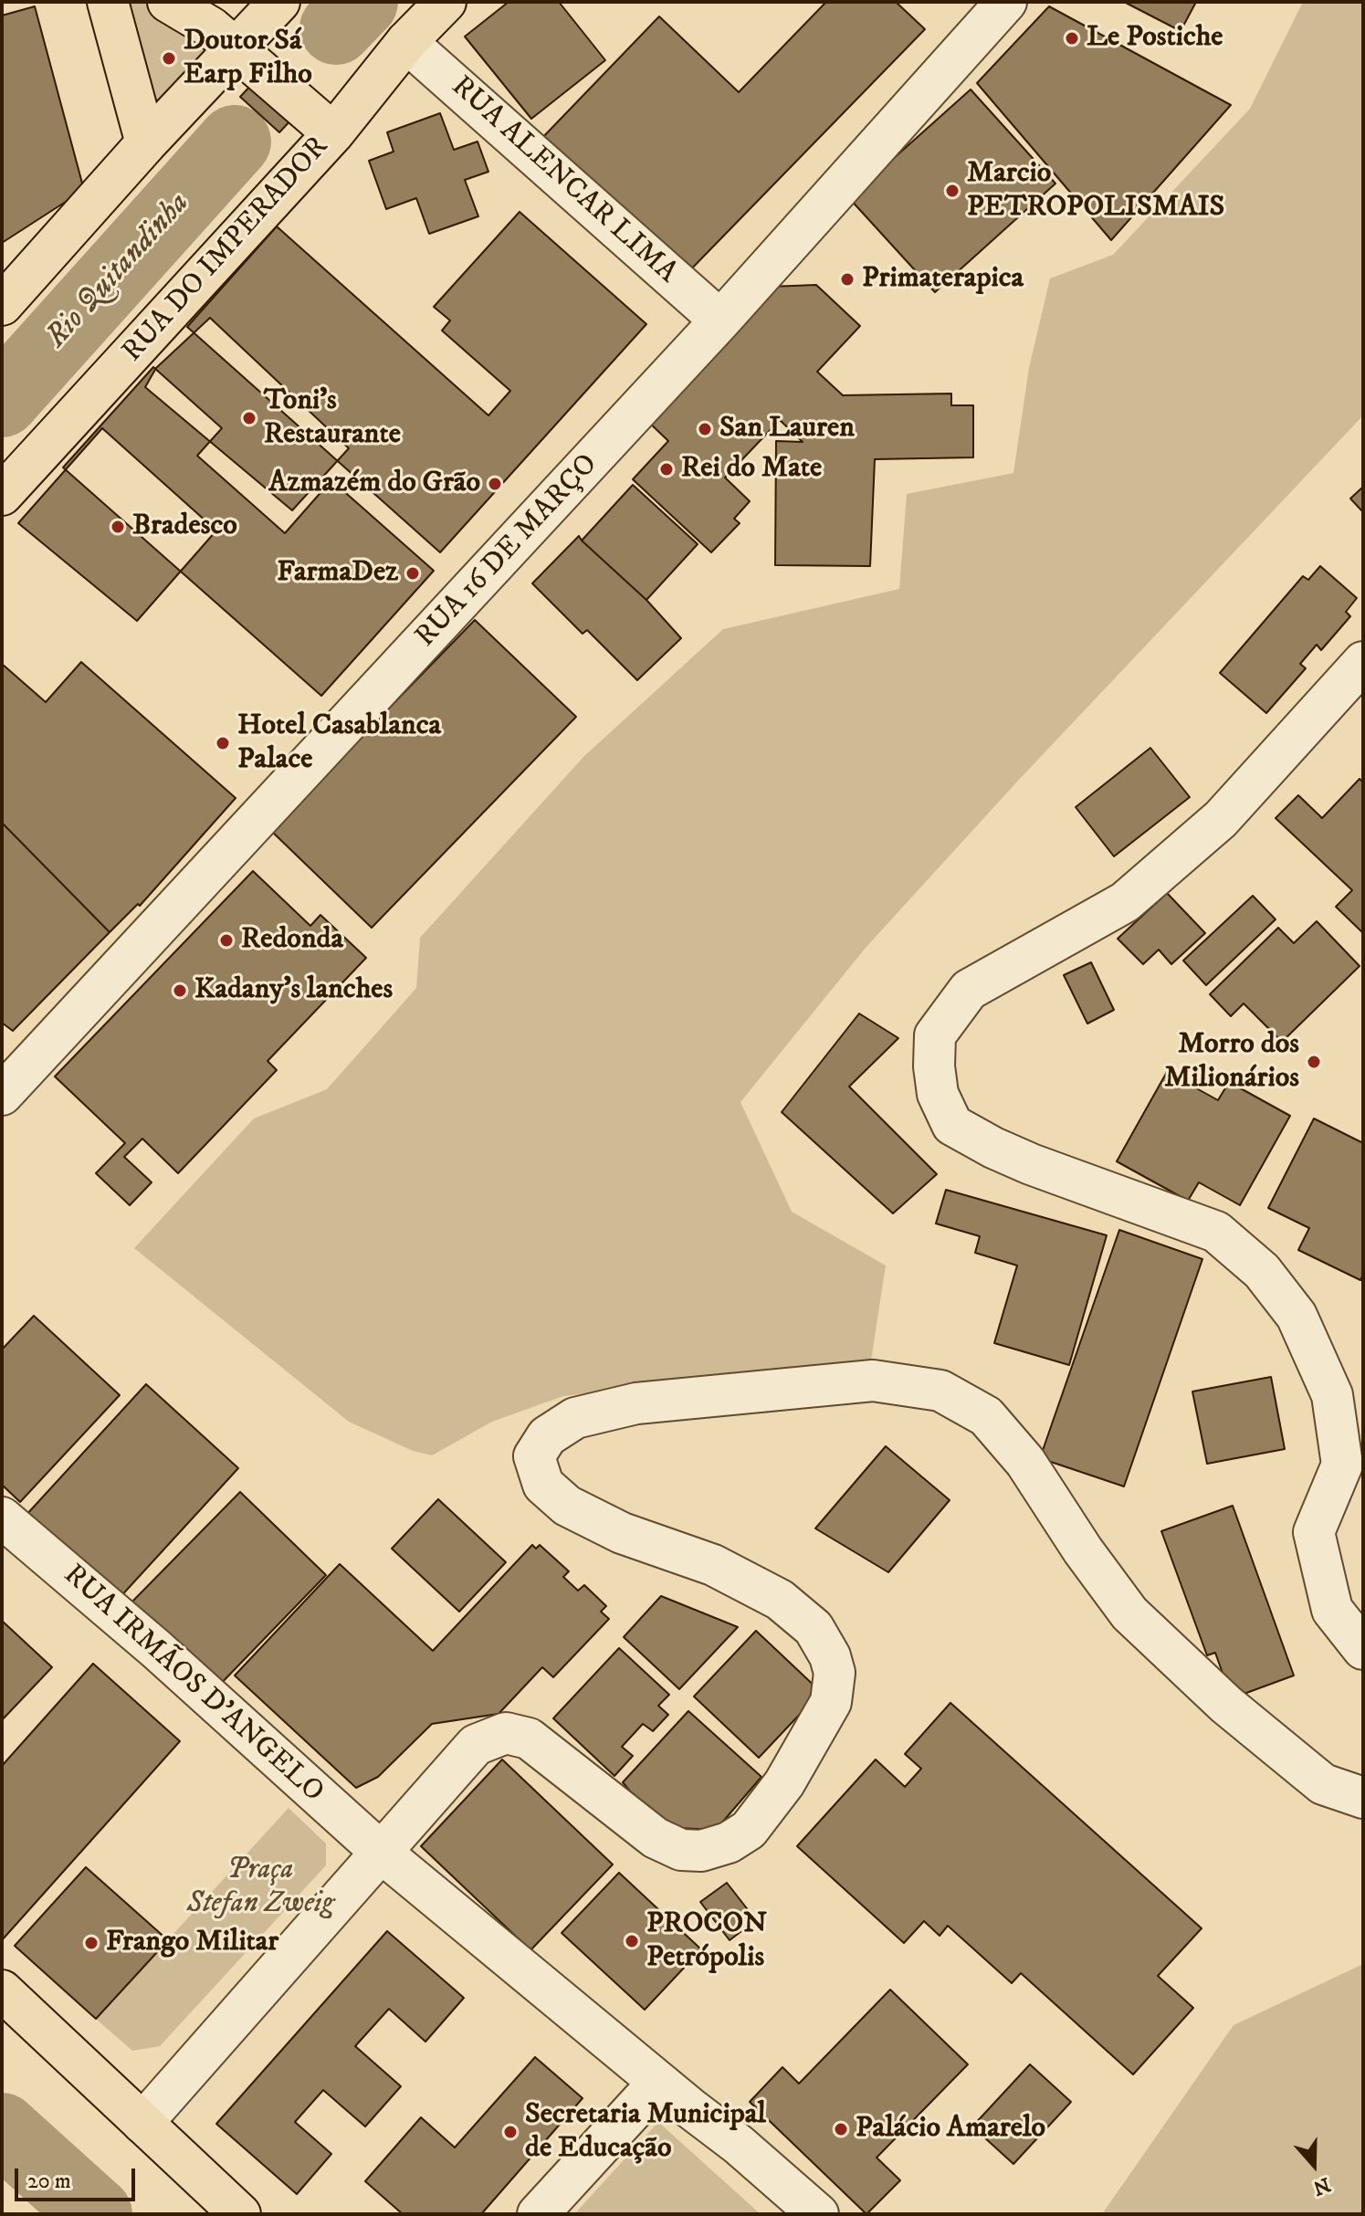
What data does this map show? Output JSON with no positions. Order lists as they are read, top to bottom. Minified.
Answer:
{"streets":{"main road":["RUA DO IMPERADOR"],"street":["RUA ALENCAR LIMA","RUA 16 DE MARÇO","RUA IRMÃOS D'ANGELO"]},"crossings":[["RUA ALENCAR LIMA","RUA DO IMPERADOR"],["RUA ALENCAR LIMA","RUA 16 DE MARÇO"]],"water":["Rio Quitandinha"],"parks":["Praça Stefan Zweig"],"places":["Le Postiche","Doutor Sá Earp Filho","Marcio PETROPOLISMAIS","Primaterapica","Toni's Restaurante","San Lauren","Rei do Mate","Azmazém do Grão","Bradesco","FarmaDez","Hotel Casablanca Palace","Redonda","Kadany's lanches","Morro dos Milionários","PROCON Petrópolis","Frango Militar","Palácio Amarelo","Secretaria Municipal de Educação"],"scale_bar":"20 m","north":"bottom"}
